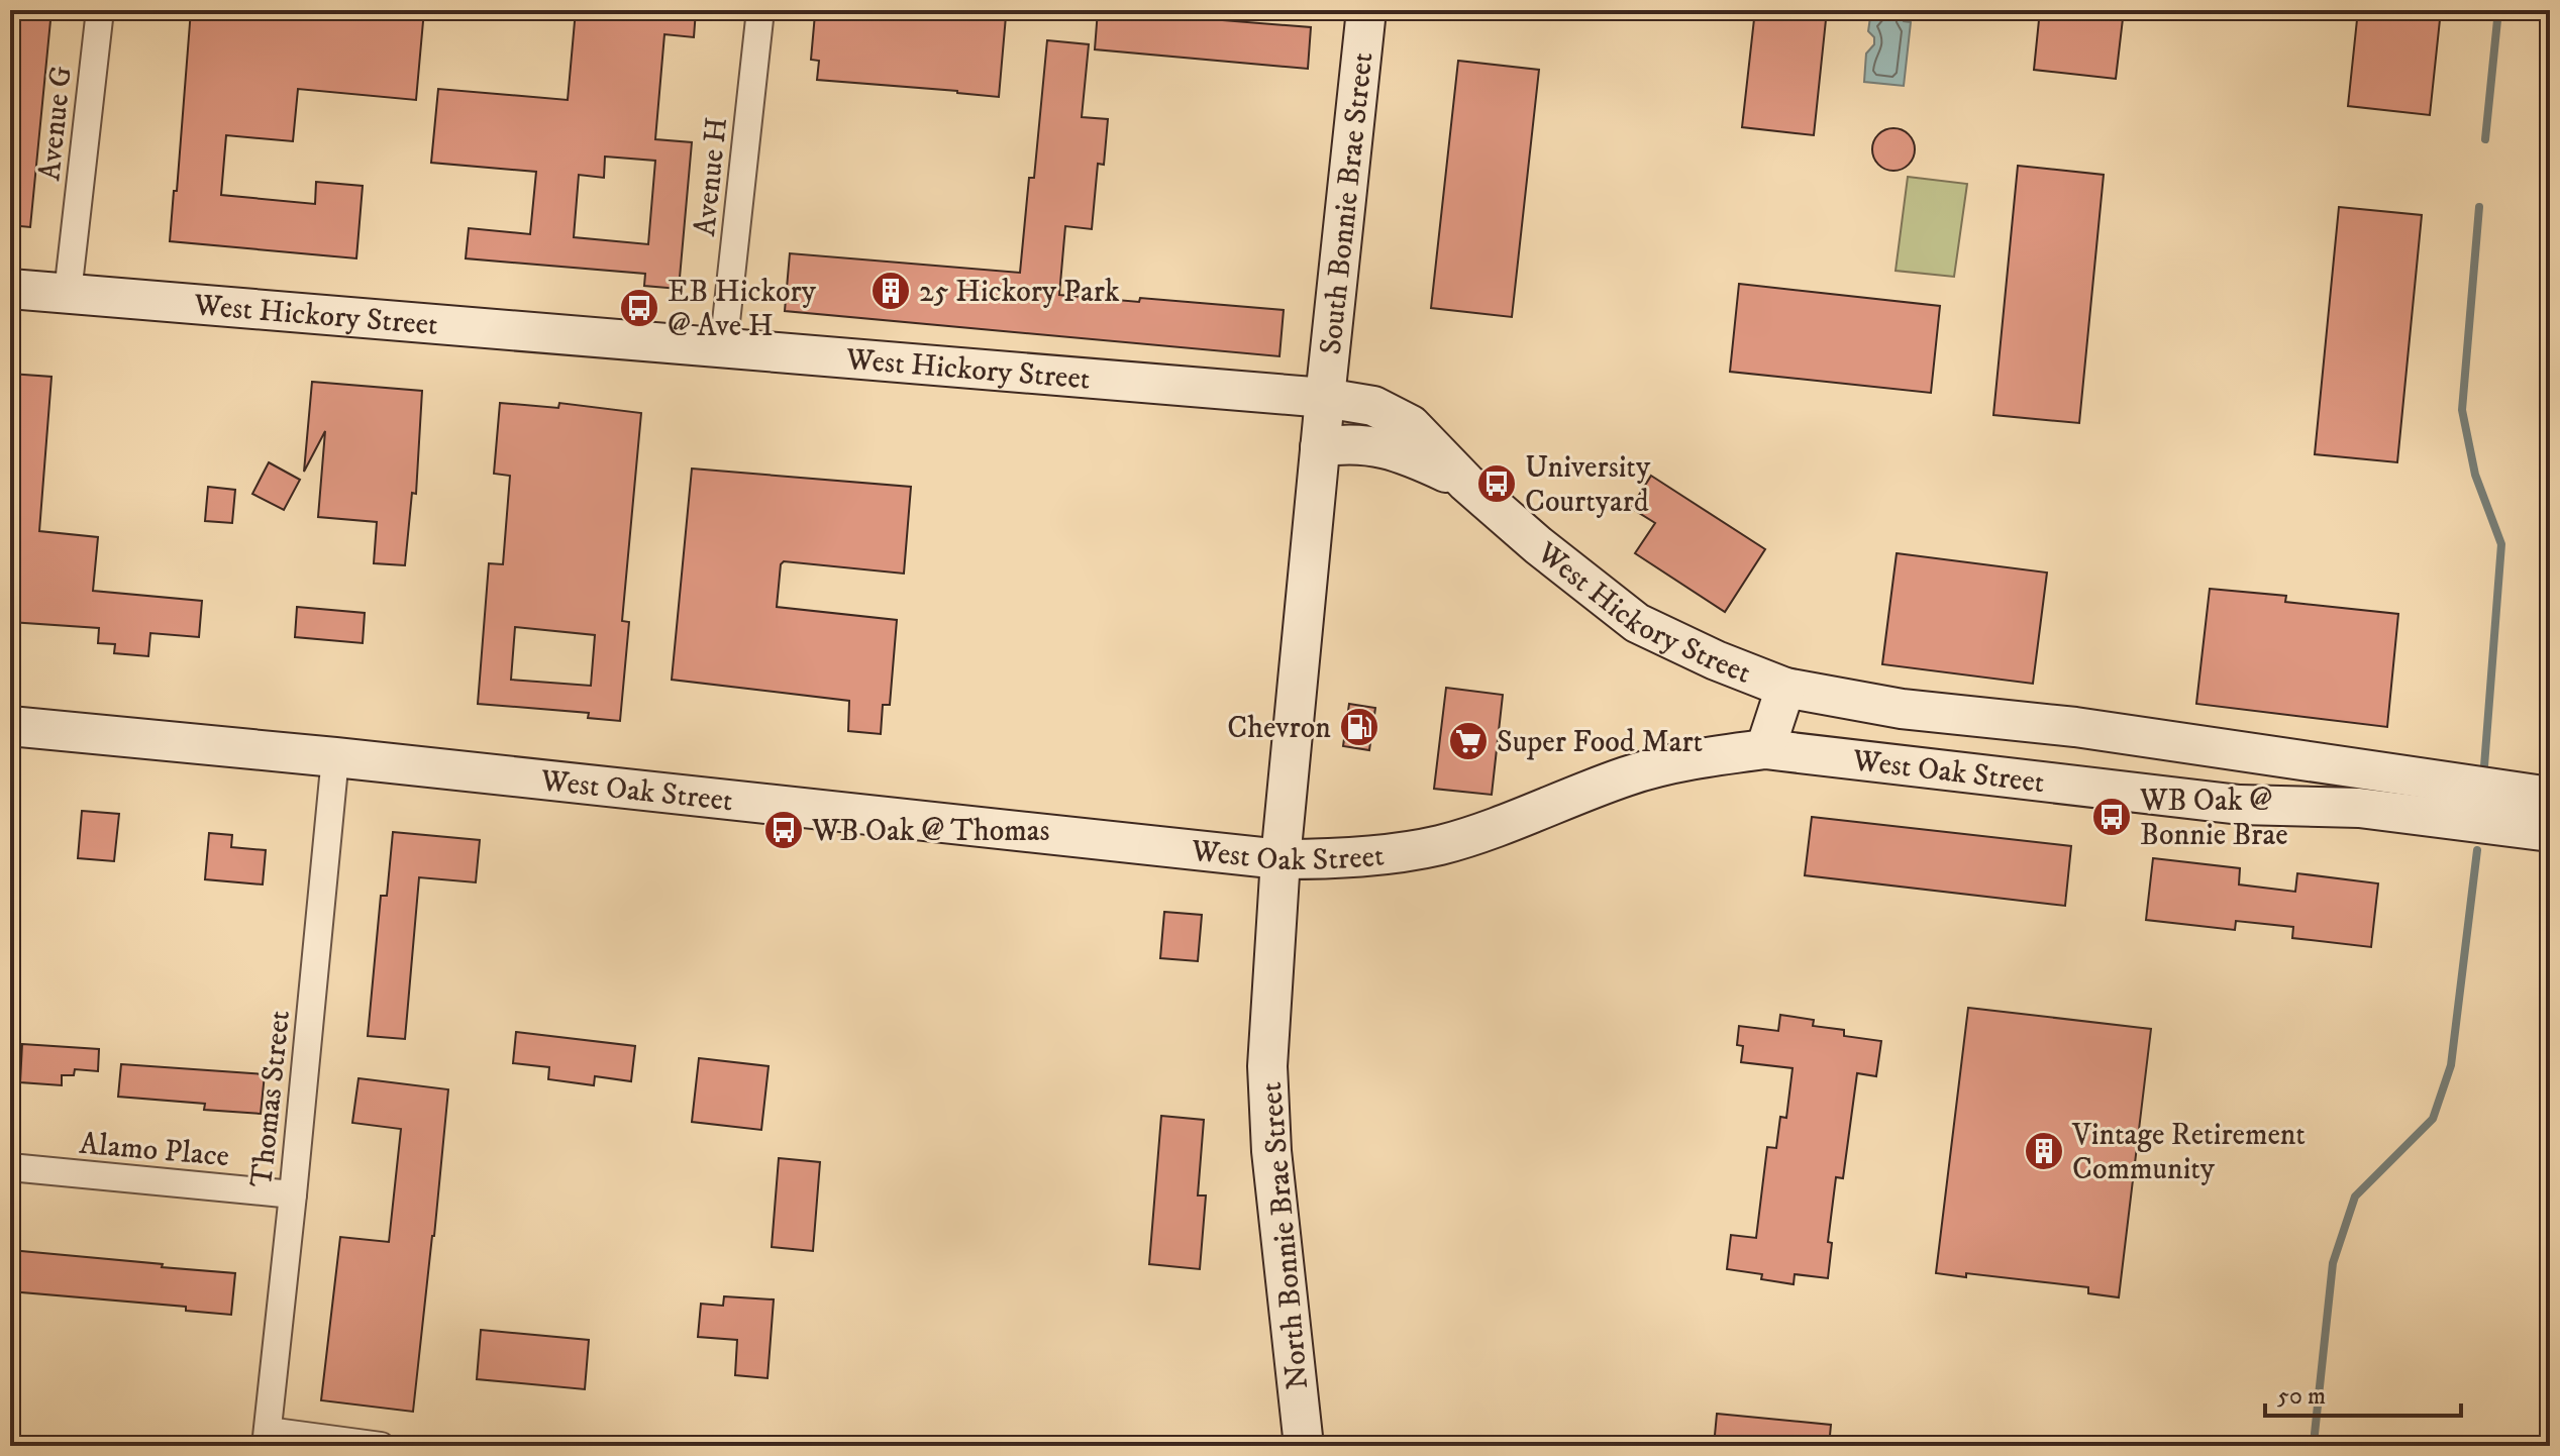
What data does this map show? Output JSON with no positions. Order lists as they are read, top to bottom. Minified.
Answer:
{"streets":{"main road":["South Bonnie Brae Street","West Hickory Street","West Oak Street","North Bonnie Brae Street"],"street":["Avenue G","Avenue H","Thomas Street","Alamo Place"]},"crossings":[["Avenue G","West Hickory Street"],["Avenue H","West Hickory Street"],["South Bonnie Brae Street","West Hickory Street"],["South Bonnie Brae Street","North Bonnie Brae Street"],["West Hickory Street","West Oak Street"],["West Hickory Street","North Bonnie Brae Street"],["West Oak Street","Thomas Street"],["West Oak Street","North Bonnie Brae Street"],["Thomas Street","Alamo Place"]],"places":{"building":["25 Hickory Park","Vintage Retirement Community"],"bus stop":["EB Hickory @ Ave H","University Courtyard","WB Oak @ Bonnie Brae","WB Oak @ Thomas"],"fuel station":["Chevron"],"supermarket":["Super Food Mart"]},"scale_bar":"50 m"}
